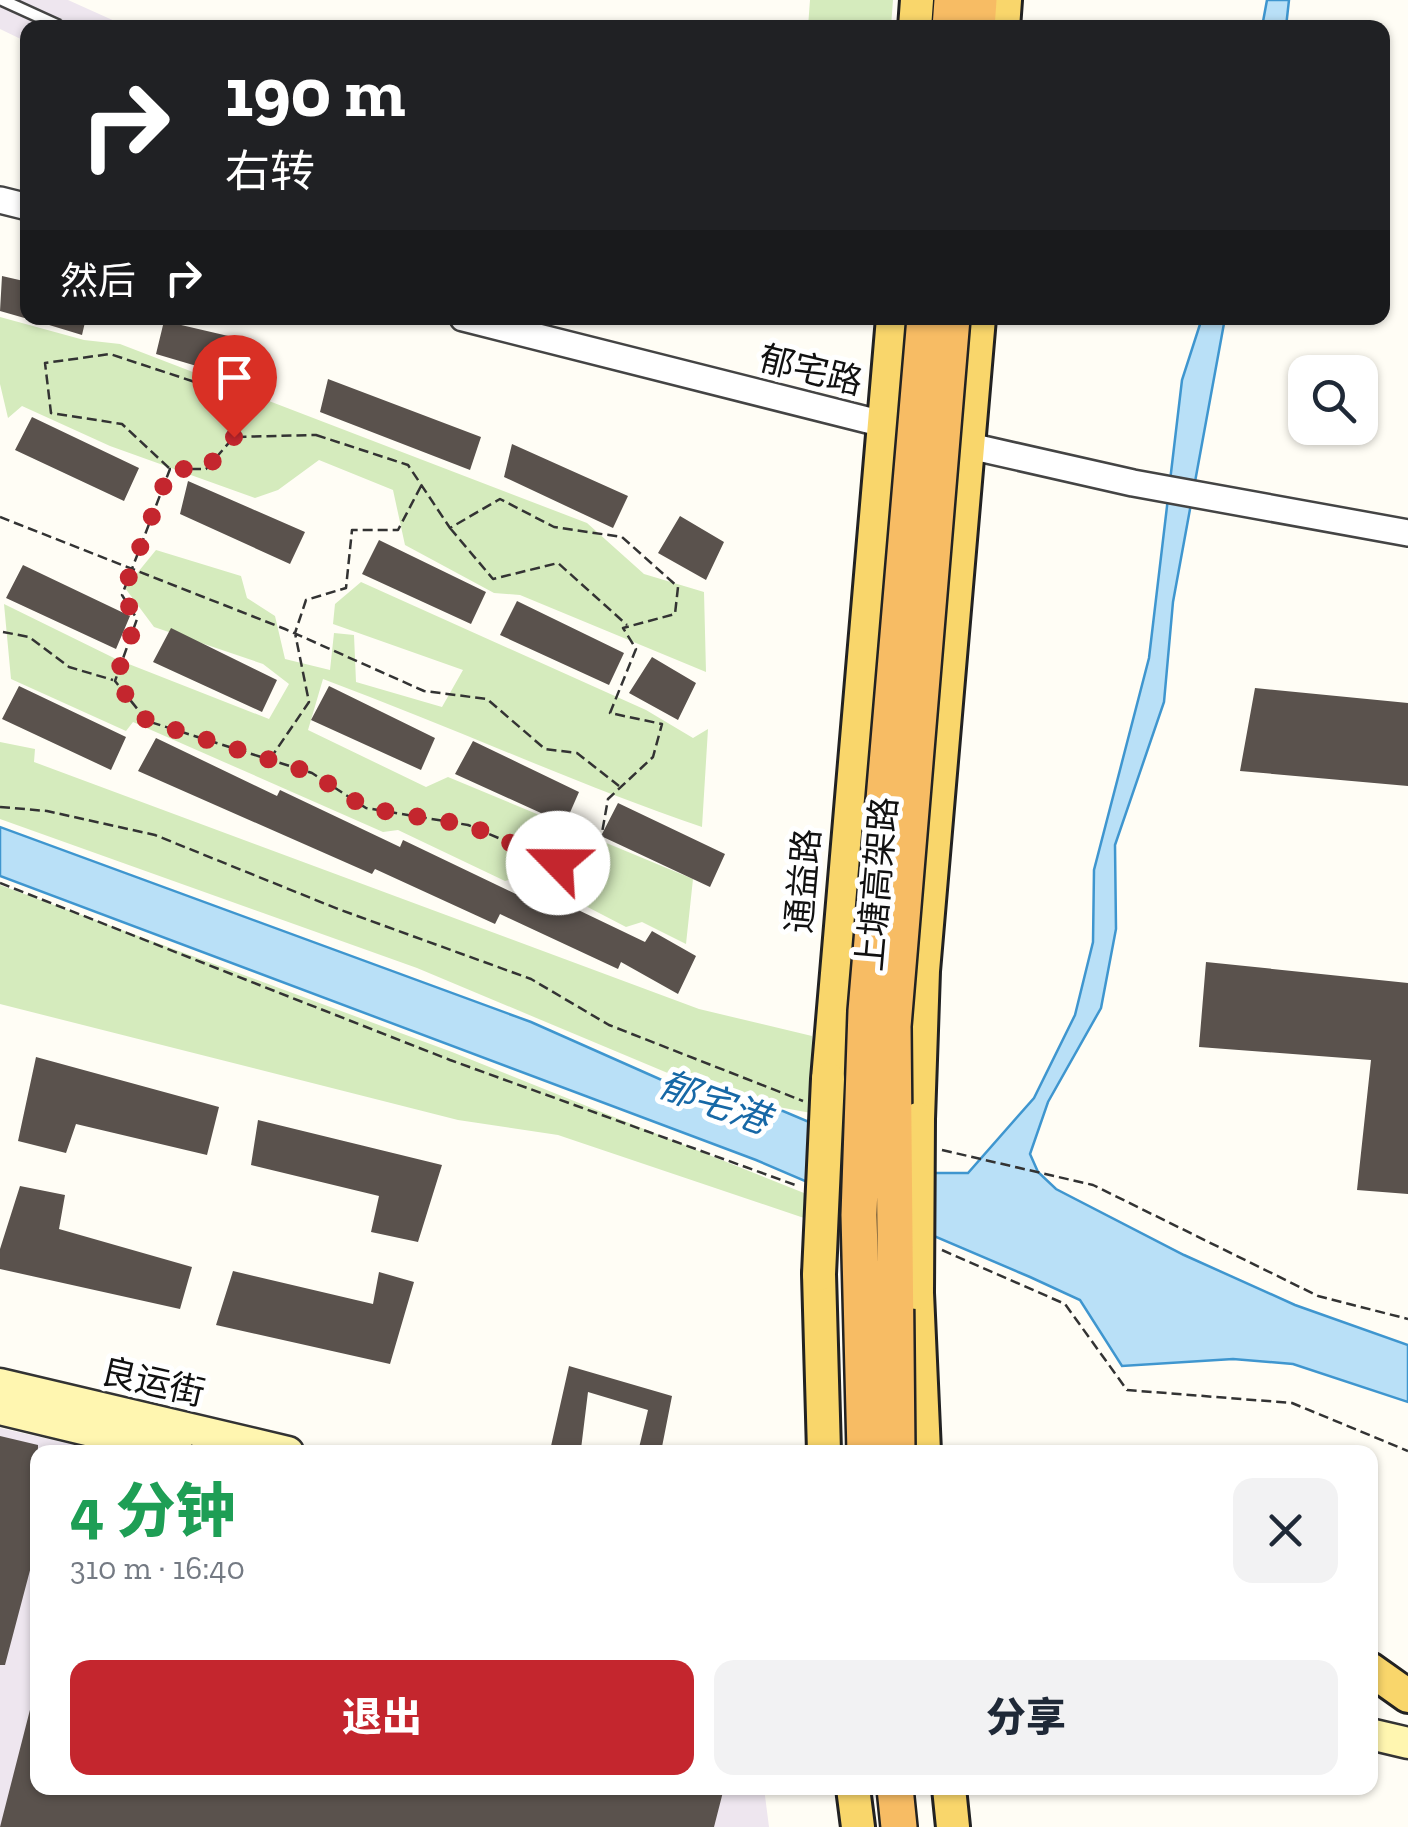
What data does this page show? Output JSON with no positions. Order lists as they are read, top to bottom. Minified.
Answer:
{"streets":{"highway":["上塘高架路"],"main road":["通益路","良运街"],"street":["郁宅路"]},"crossings":[["郁宅路","通益路"]],"water":["郁宅港"],"page":{"turn":["190 m","右转"],"then":"然后","heading":["4 分钟","310 m · 16:40"],"buttons":["退出","分享"]}}
